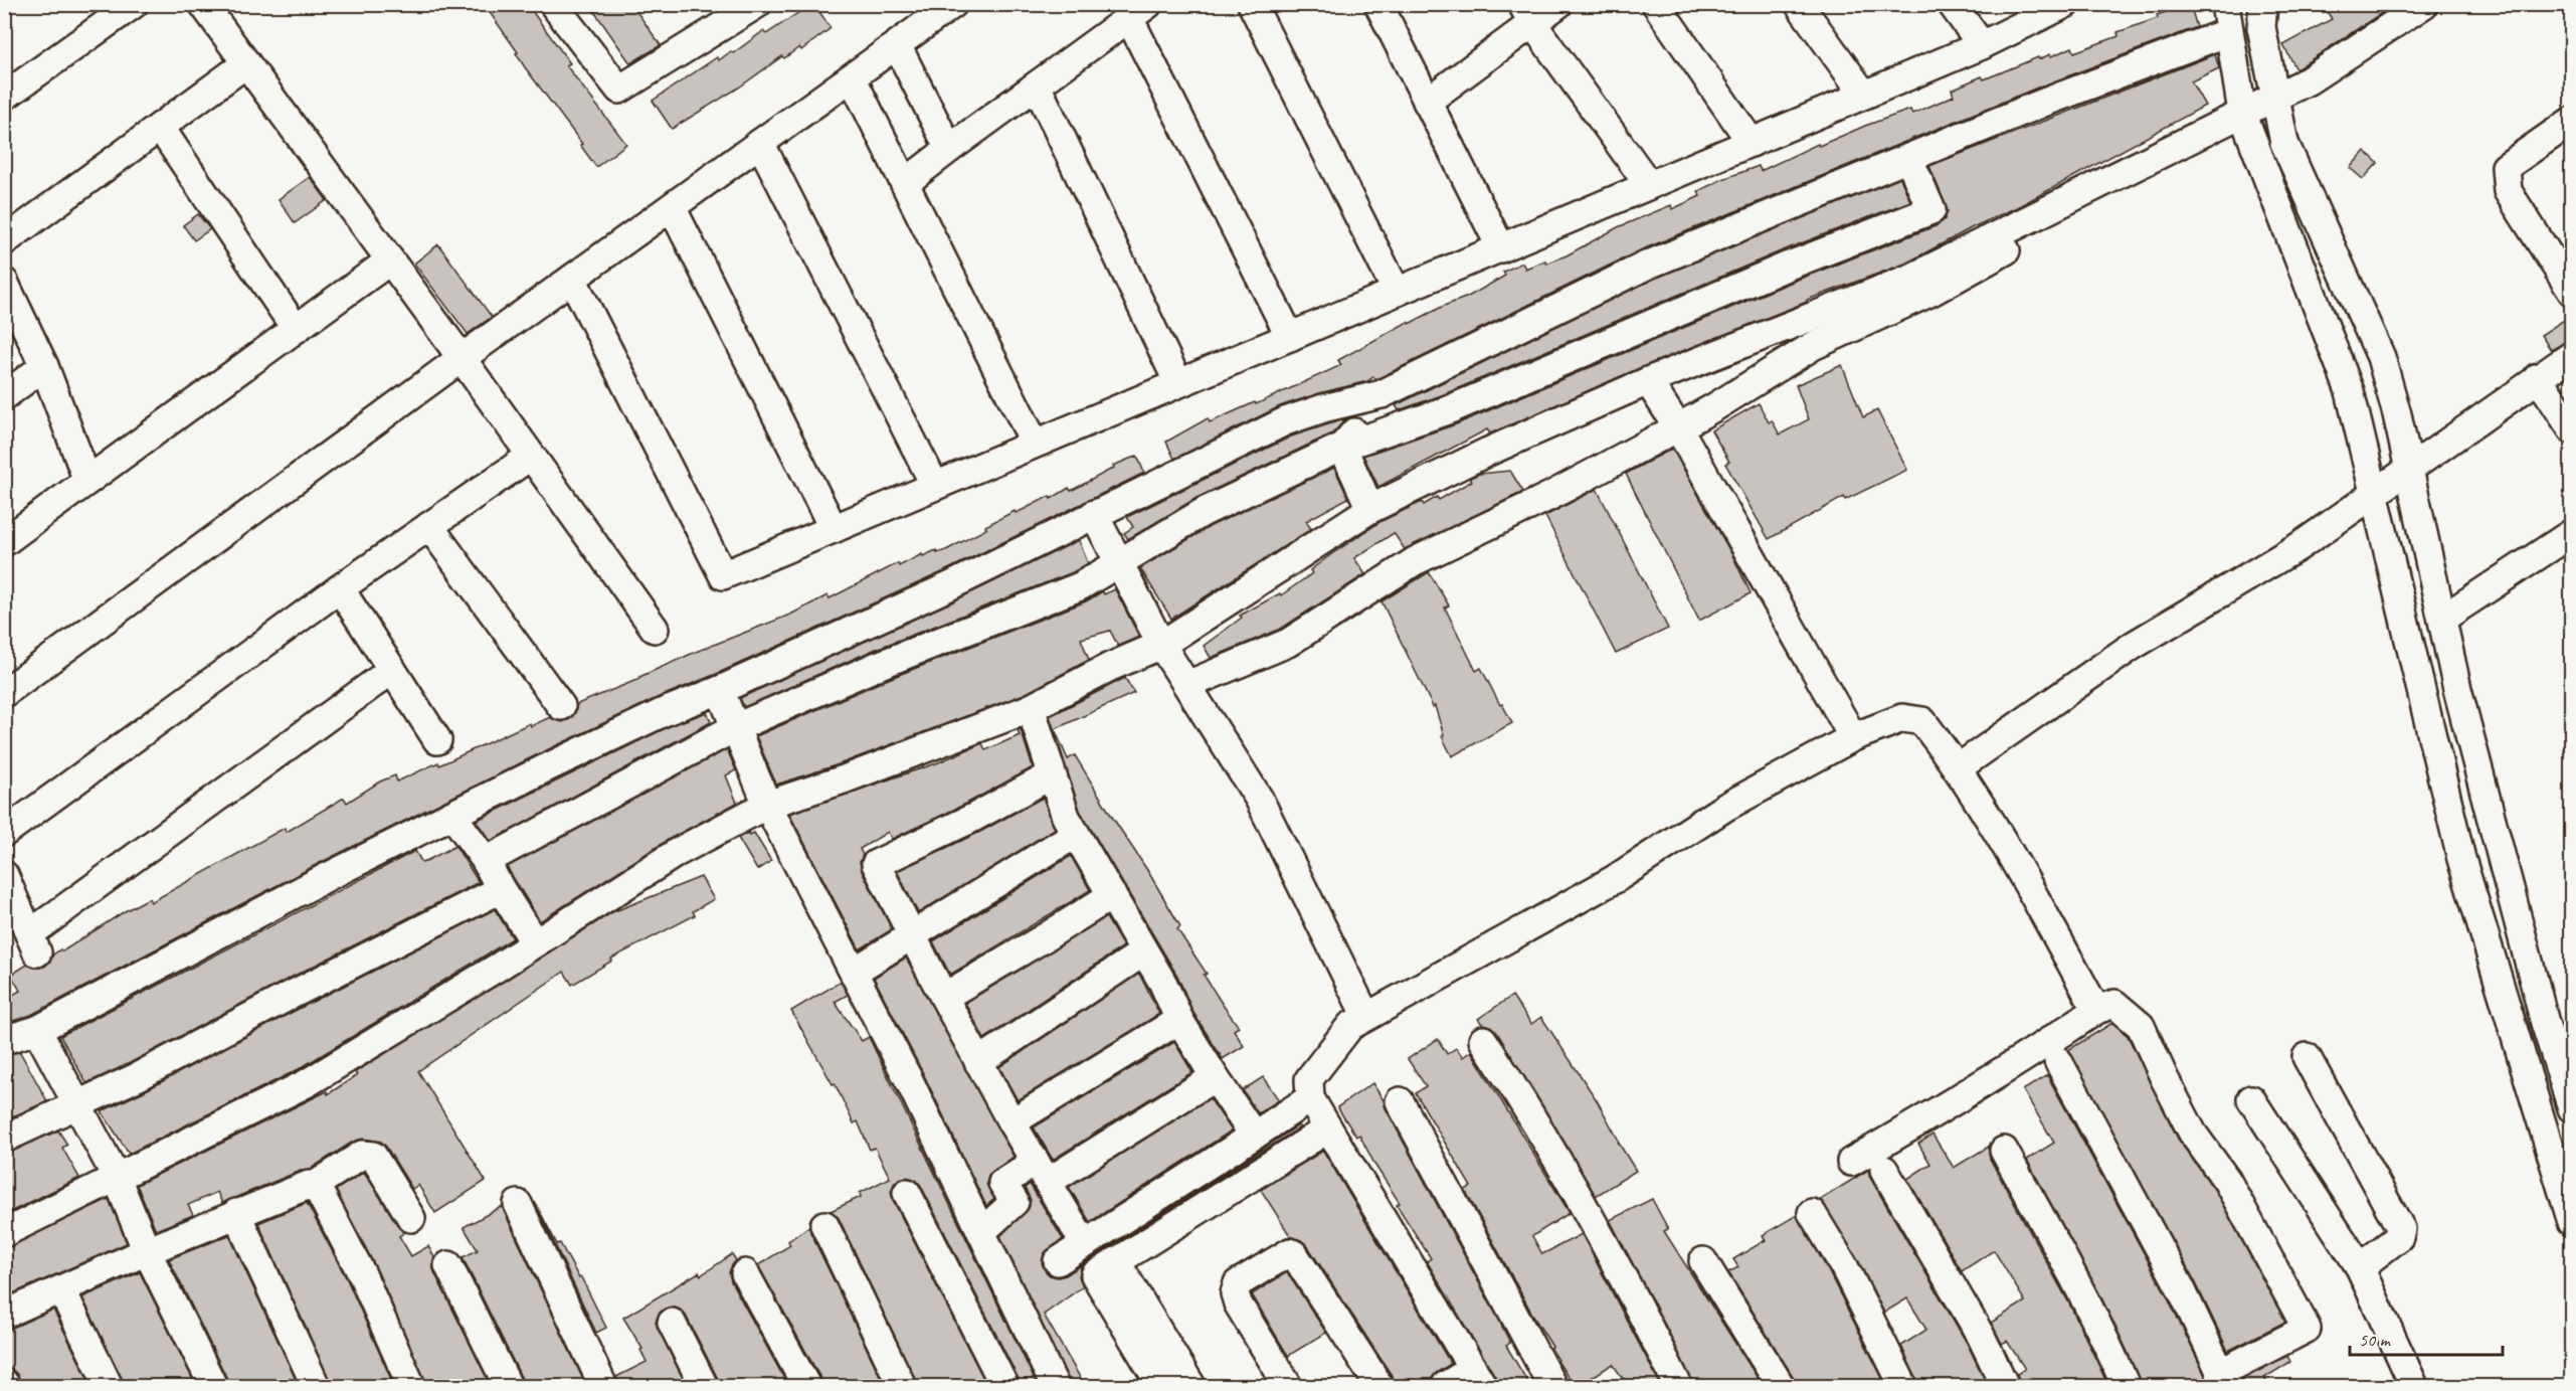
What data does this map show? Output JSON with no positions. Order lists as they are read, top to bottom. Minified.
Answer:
{"scale_bar":"50 m"}
